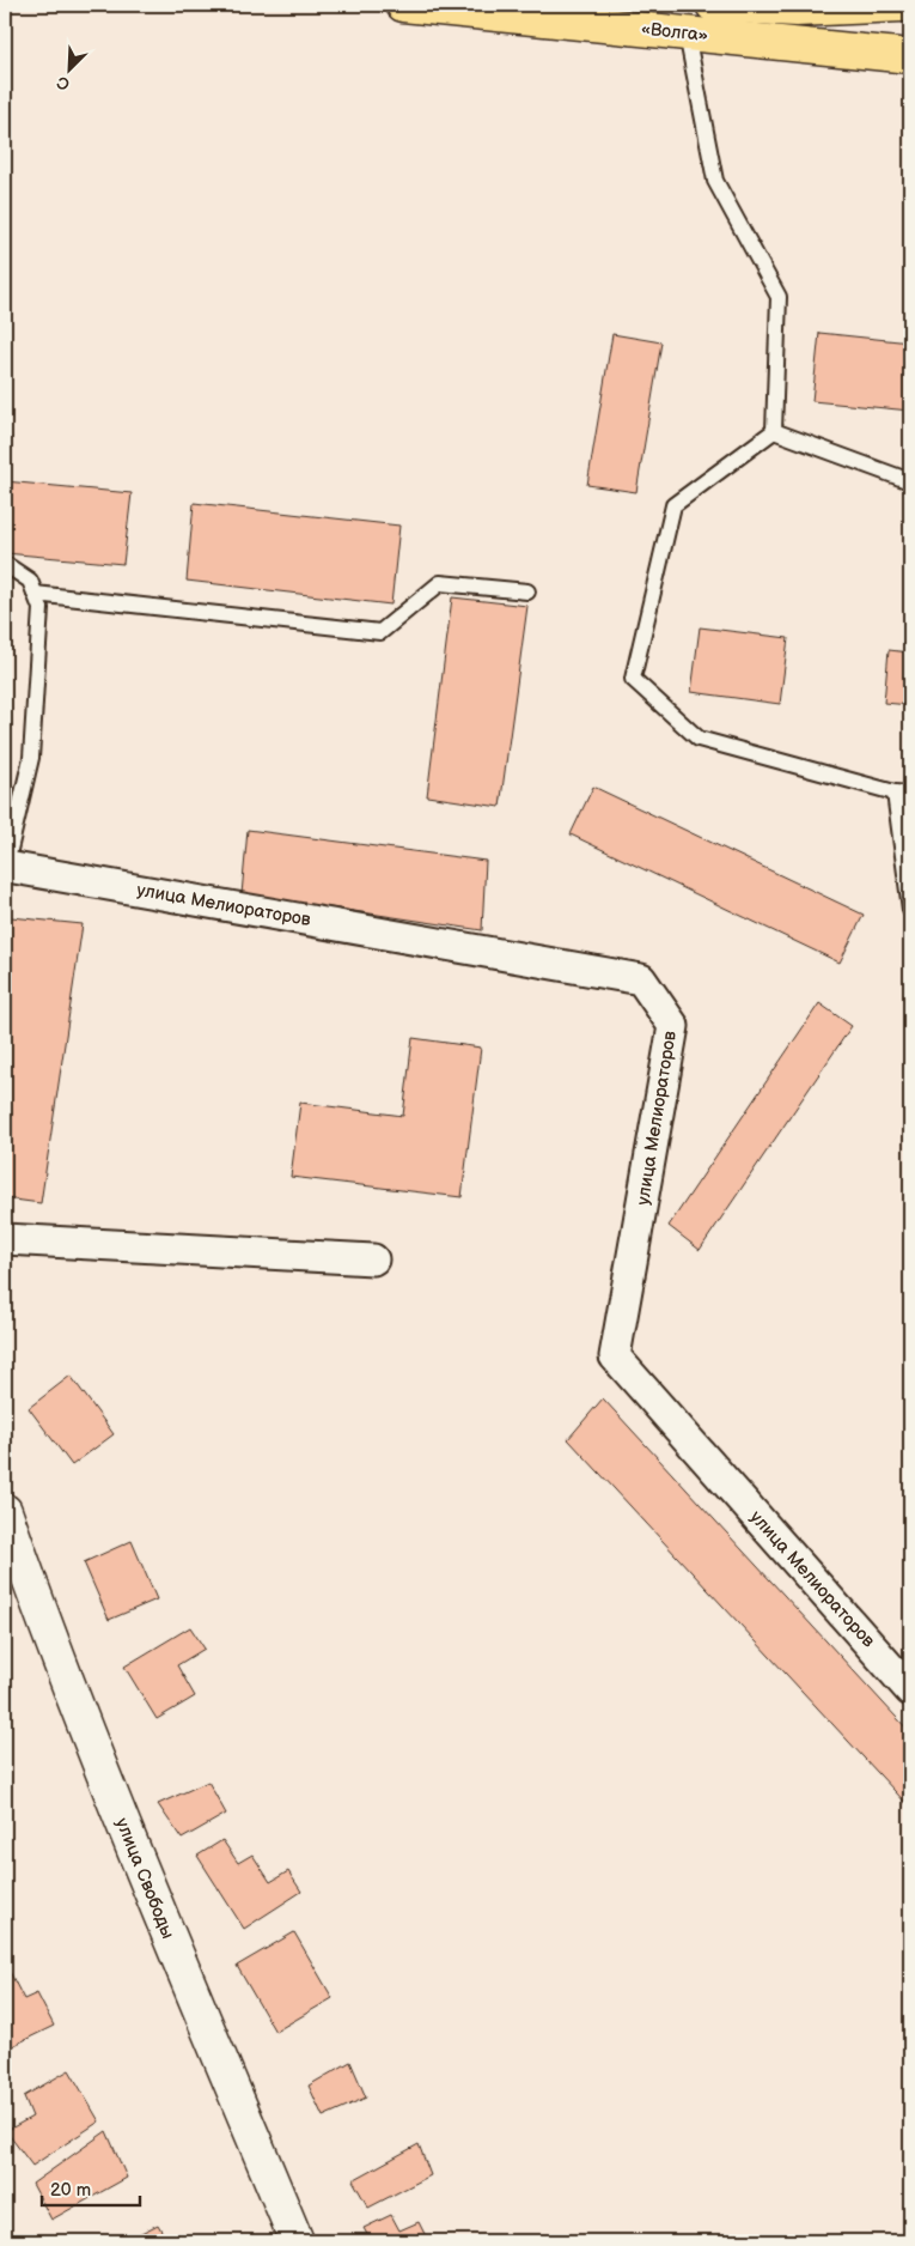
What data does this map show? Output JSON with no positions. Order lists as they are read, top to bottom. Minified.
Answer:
{"streets":{"highway":["«Волга»"],"main road":["улица Свободы"],"street":["улица Мелиораторов"]},"scale_bar":"20 m","north":"bottom left"}
